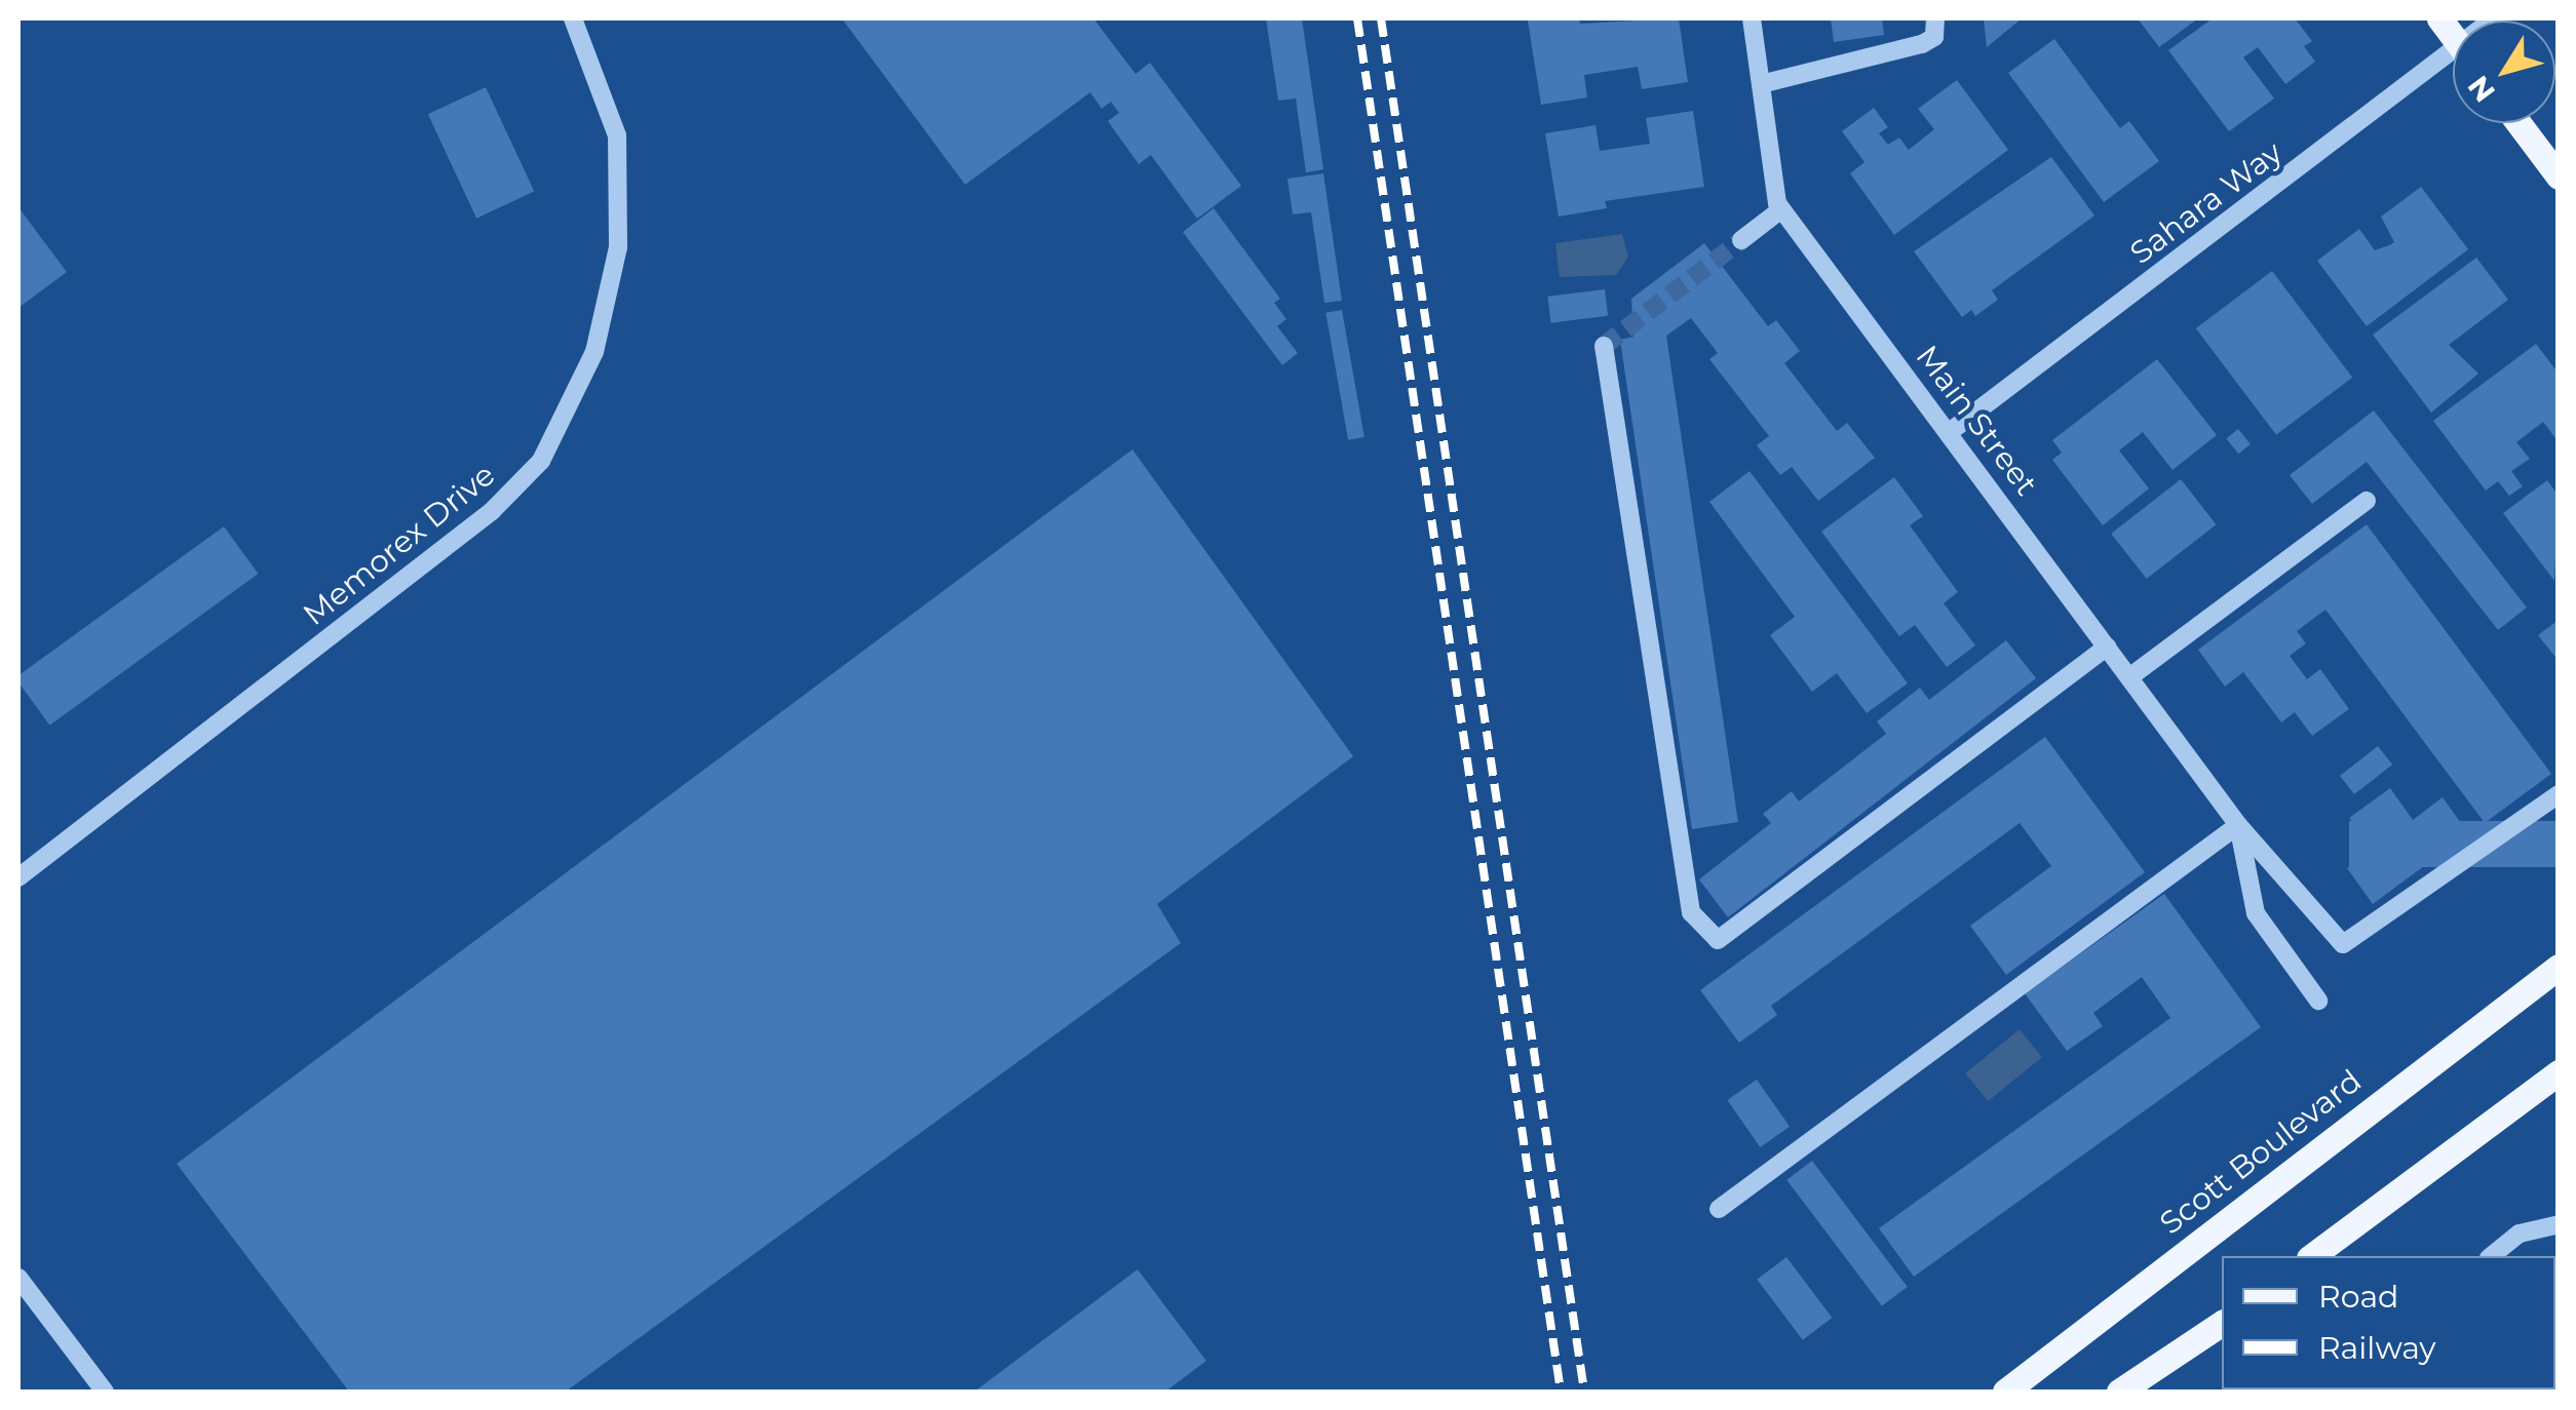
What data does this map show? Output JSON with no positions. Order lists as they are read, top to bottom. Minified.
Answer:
{"streets":{"main road":["Scott Boulevard"],"street":["Sahara Way","Main Street","Memorex Drive"]},"crossings":[["Sahara Way","Main Street"]],"legend":["Road","Railway"],"north":"bottom left"}
